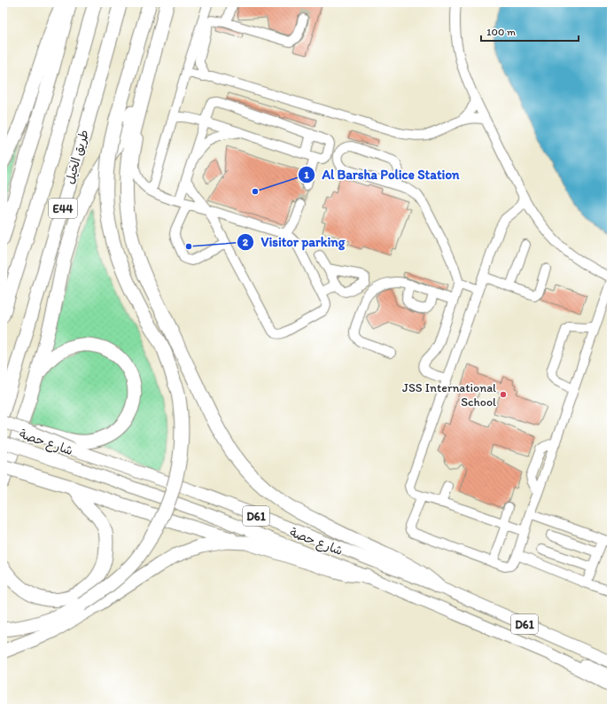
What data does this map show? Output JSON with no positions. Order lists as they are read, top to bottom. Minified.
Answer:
{"streets":{"highway":["طريق الخيل","E44"],"main road":["شارع حصة","D61"]},"places":["Al Barsha Police Station","Visitor parking","JSS International School"],"scale_bar":"100 m"}
